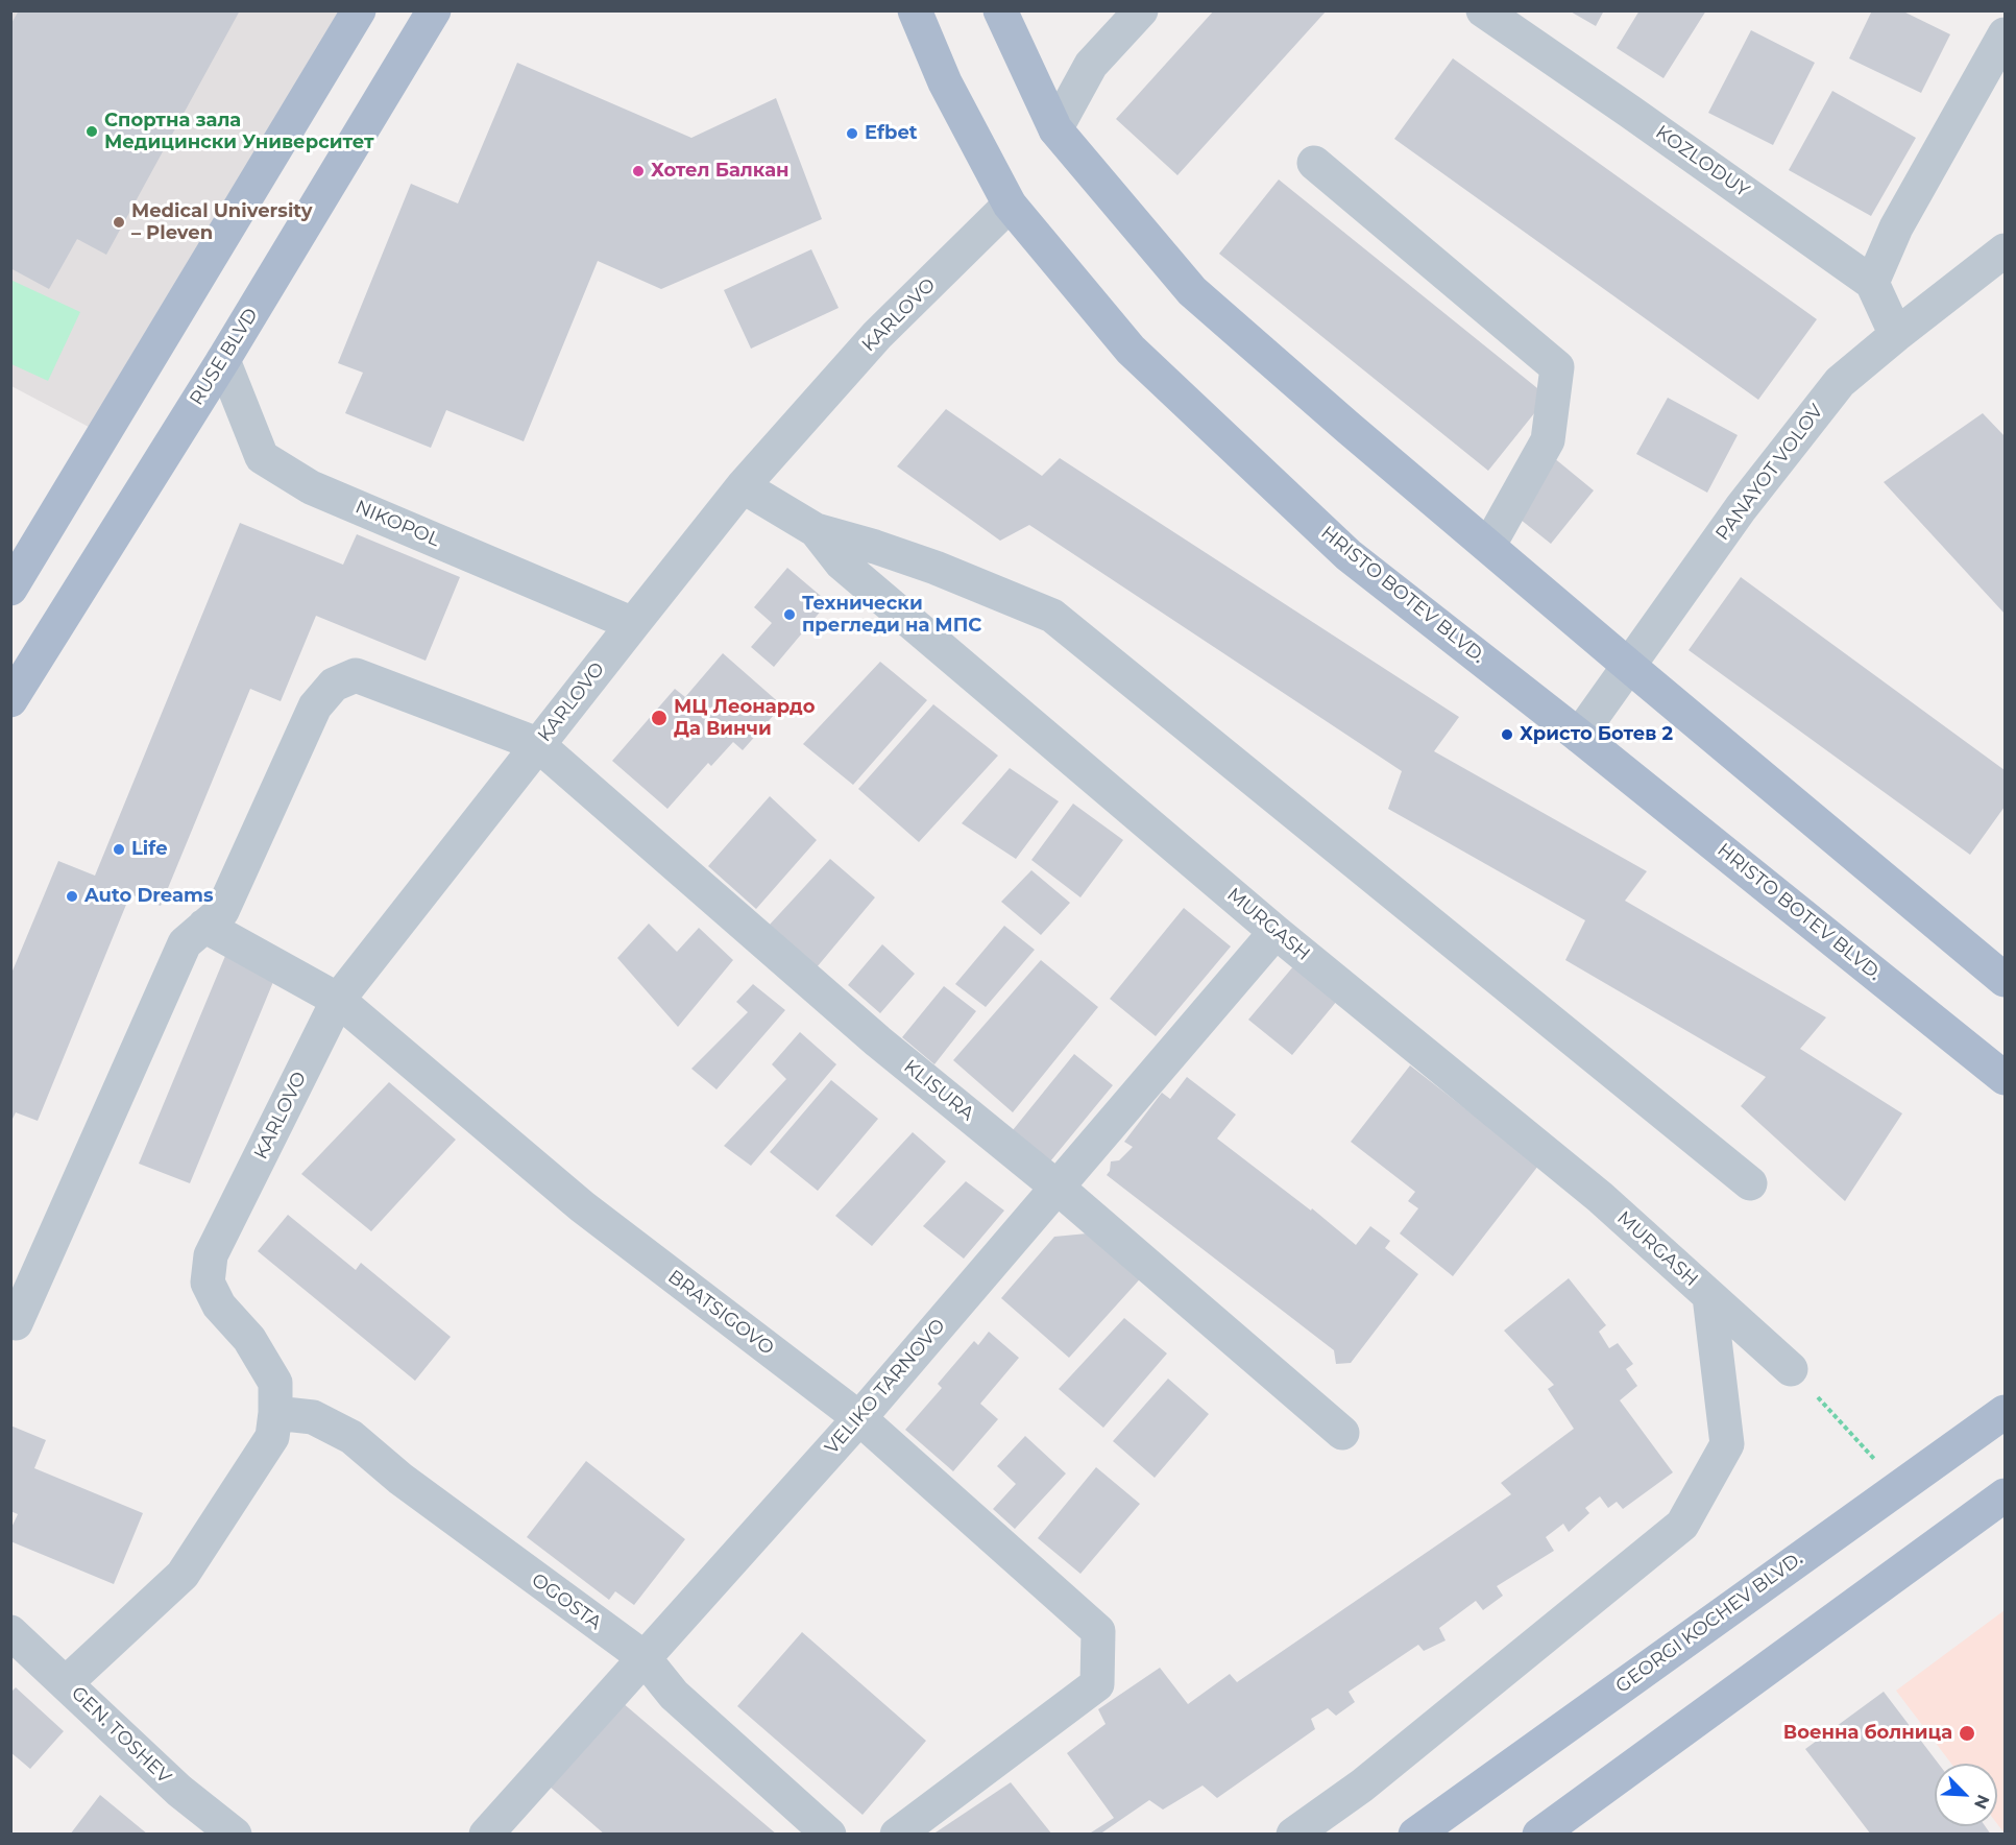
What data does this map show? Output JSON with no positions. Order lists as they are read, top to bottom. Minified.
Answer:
{"streets":{"main road":["RUSE BLVD","HRISTO BOTEV BLVD.","GEORGI KOCHEV BLVD."],"street":["KOZLODUY","KARLOVO","PANAYOT VOLOV","NIKOPOL","MURGASH","KLISURA","BRATSIGOVO","VELIKO TARNOVO","OGOSTA","GEN. TOSHEV"]},"crossings":[["KARLOVO","NIKOPOL"],["KARLOVO","HRISTO BOTEV BLVD."],["KARLOVO","MURGASH"],["KARLOVO","KLISURA"],["KARLOVO","BRATSIGOVO"],["KARLOVO","OGOSTA"],["RUSE BLVD","NIKOPOL"],["PANAYOT VOLOV","HRISTO BOTEV BLVD."],["MURGASH","VELIKO TARNOVO"],["KLISURA","VELIKO TARNOVO"],["BRATSIGOVO","VELIKO TARNOVO"],["VELIKO TARNOVO","OGOSTA"]],"places":["Спортна зала Медицински Университет","Efbet","Хотел Балкан","Medical University – Pleven","Технически прегледи на МПС","МЦ Леонардо Да Винчи","Христо Ботев 2","Life","Auto Dreams","Военна болница"],"north":"bottom right"}
